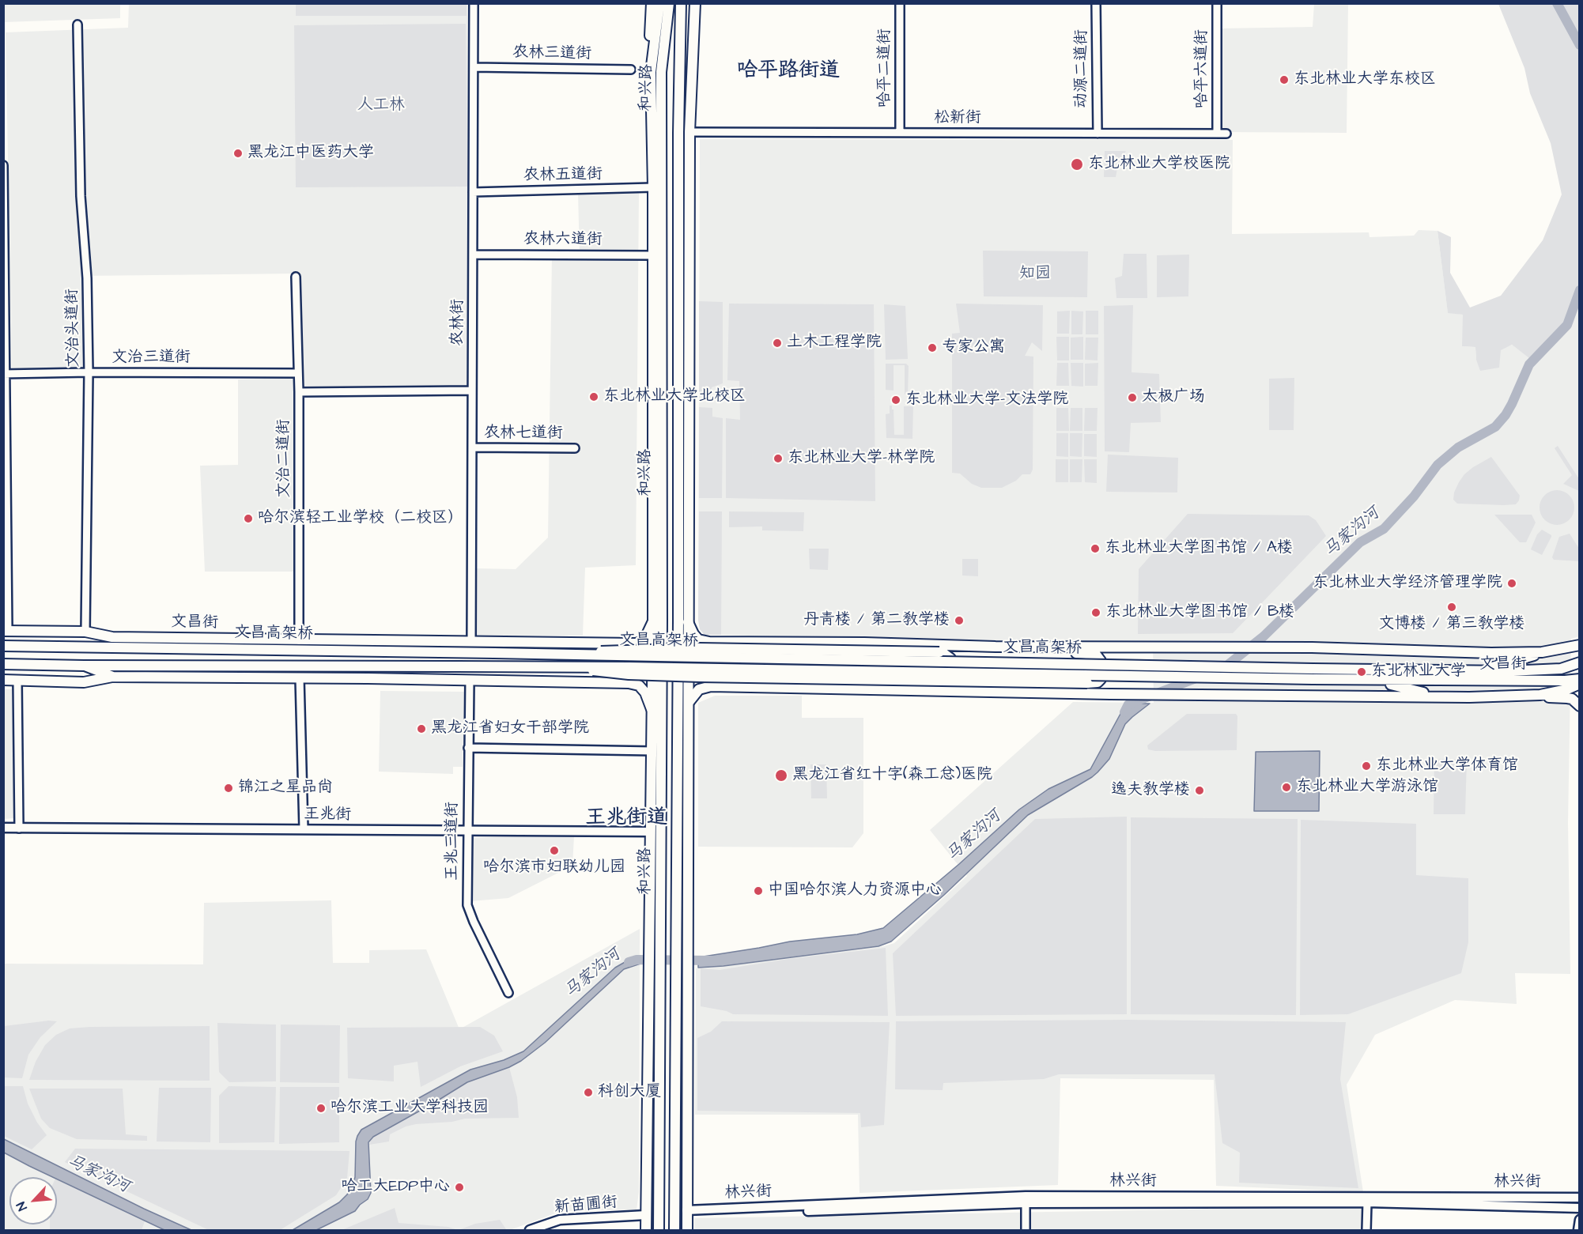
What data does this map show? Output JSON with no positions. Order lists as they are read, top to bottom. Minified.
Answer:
{"streets":{"main road":["和兴路","文昌街","文昌高架桥","王兆街","林兴街","新苗圃街"],"street":["农林三道街","哈平二道街","动源二道街","哈平六道街","松新街","农林五道街","农林六道街","农林街","文治头道街","文治三道街","农林七道街","文治二道街","王兆三道街"]},"crossings":[["农林三道街","农林街"],["哈平二道街","松新街"],["动源二道街","松新街"],["哈平六道街","松新街"],["和兴路","农林五道街"],["和兴路","农林六道街"],["和兴路","文昌街"],["和兴路","王兆街"],["和兴路","新苗圃街"],["农林五道街","农林街"],["农林六道街","农林街"],["农林街","农林七道街"],["农林街","文昌街"],["文治头道街","文治三道街"],["文治头道街","文昌街"],["文治三道街","文治二道街"],["文治二道街","文昌街"],["文昌街","文昌高架桥"],["王兆街","王兆三道街"]],"districts":["哈平路街道","王兆街道"],"water":["马家沟河"],"parks":["人工林","知园"],"places":["东北林业大学东校区","黑龙江中医药大学","东北林业大学校医院","土木工程学院","专家公寓","东北林业大学北校区","太极广场","东北林业大学-文法学院","东北林业大学-林学院","哈尔滨轻工业学校（二校区）","东北林业大学图书馆 / A楼","东北林业大学经济管理学院","文博楼 / 第三教学楼","东北林业大学图书馆 / B楼","丹青楼 / 第二教学楼","东北林业大学","黑龙江省妇女干部学院","东北林业大学体育馆","黑龙江省红十字(森工总)医院","东北林业大学游泳馆","锦江之星品尚","逸夫教学楼","哈尔滨市妇联幼儿园","中国哈尔滨人力资源中心","科创大厦","哈尔滨工业大学科技园","哈工大EDP中心"],"north":"bottom left"}
